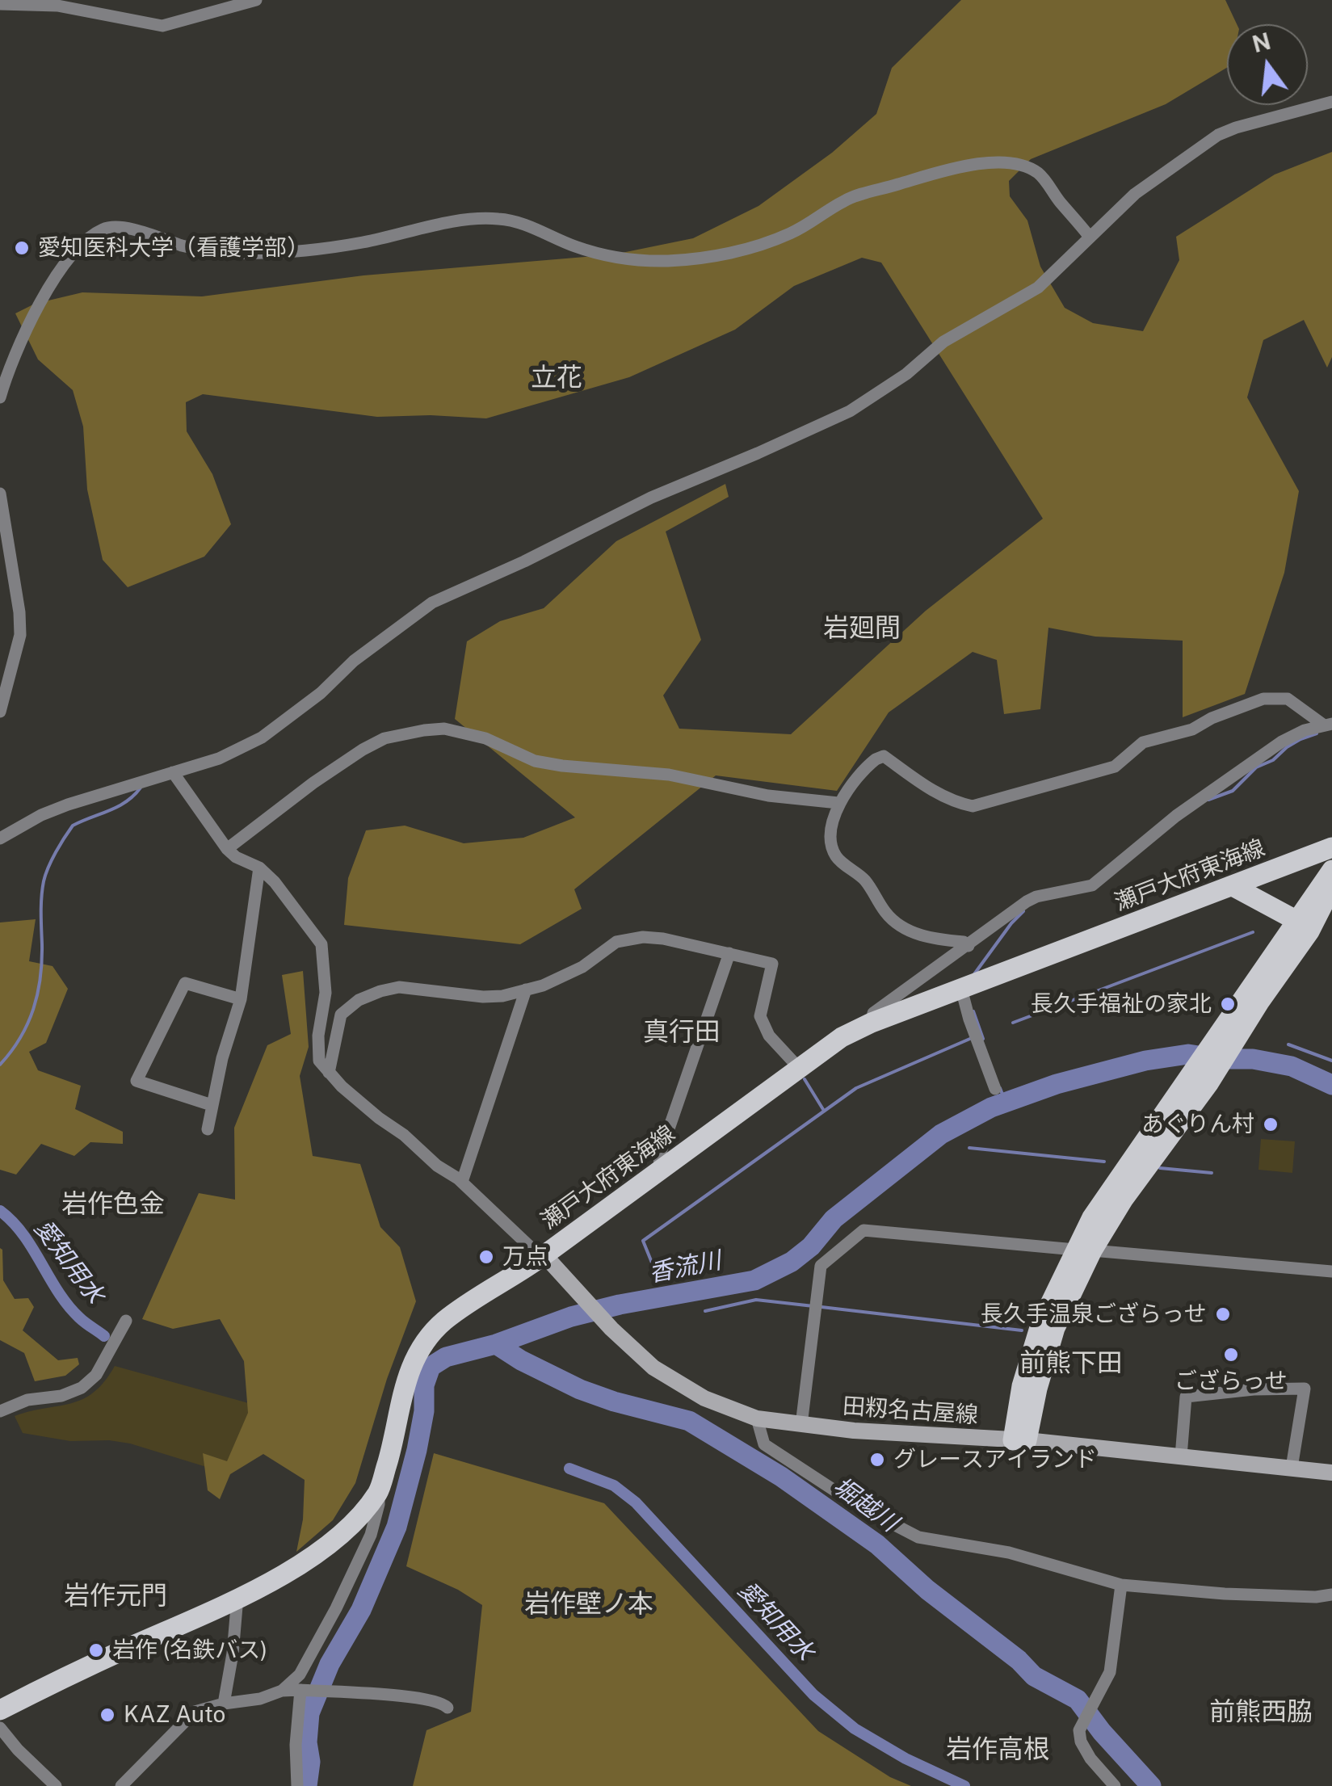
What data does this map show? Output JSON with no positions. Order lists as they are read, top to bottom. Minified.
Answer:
{"streets":{"main road":["瀬戸大府東海線","田籾名古屋線"]},"crossings":[["瀬戸大府東海線","田籾名古屋線"]],"districts":["立花","岩廻間","真行田","岩作色金","前熊下田","岩作元門","岩作壁ノ本","前熊西脇","岩作高根"],"water":["愛知用水","香流川","堀越川"],"places":["愛知医科大学（看護学部）","長久手福祉の家北","あぐりん村","万点","長久手温泉ござらっせ","ござらっせ","グレースアイランド","岩作 (名鉄バス)","KAZ Auto"],"north":"top"}
